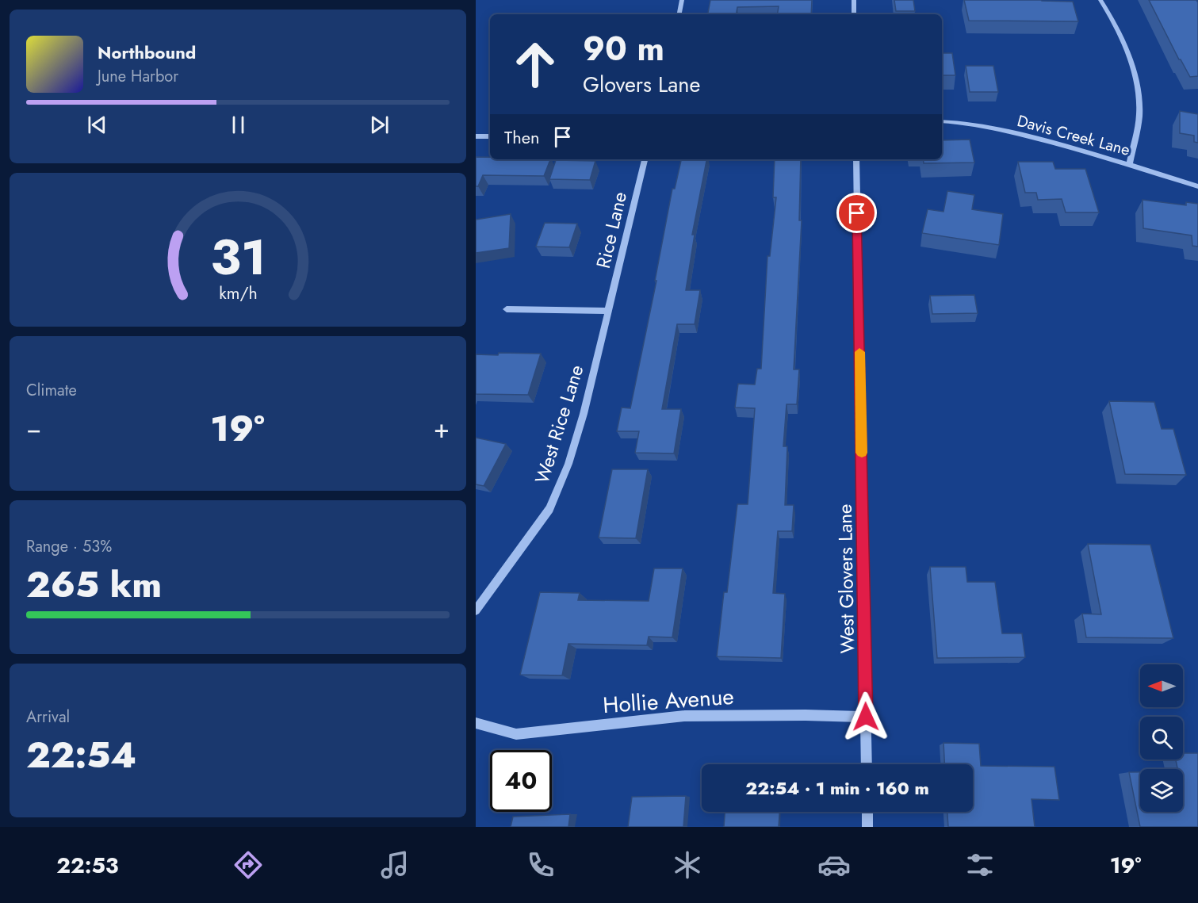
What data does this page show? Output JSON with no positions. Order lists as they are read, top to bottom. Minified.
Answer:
{"streets":{"street":["Davis Creek Lane","Rice Lane","West Rice Lane","West Glovers Lane","Hollie Avenue"]},"crossings":[["Rice Lane","West Rice Lane"],["West Glovers Lane","Hollie Avenue"]],"north":"left","page":{"turn":["90 m","Glovers Lane"],"song":["Northbound","June Harbor"],"then":"Then","tile":["Climate",["Range · 53%","265 km"],["Arrival","22:54"]],"heat":["−","19°","+"],"limit":"40","trip":"22:54 · 1 min · 160 m","tabs":["22:53","19°"],"gauge":["31","km/h"]}}
